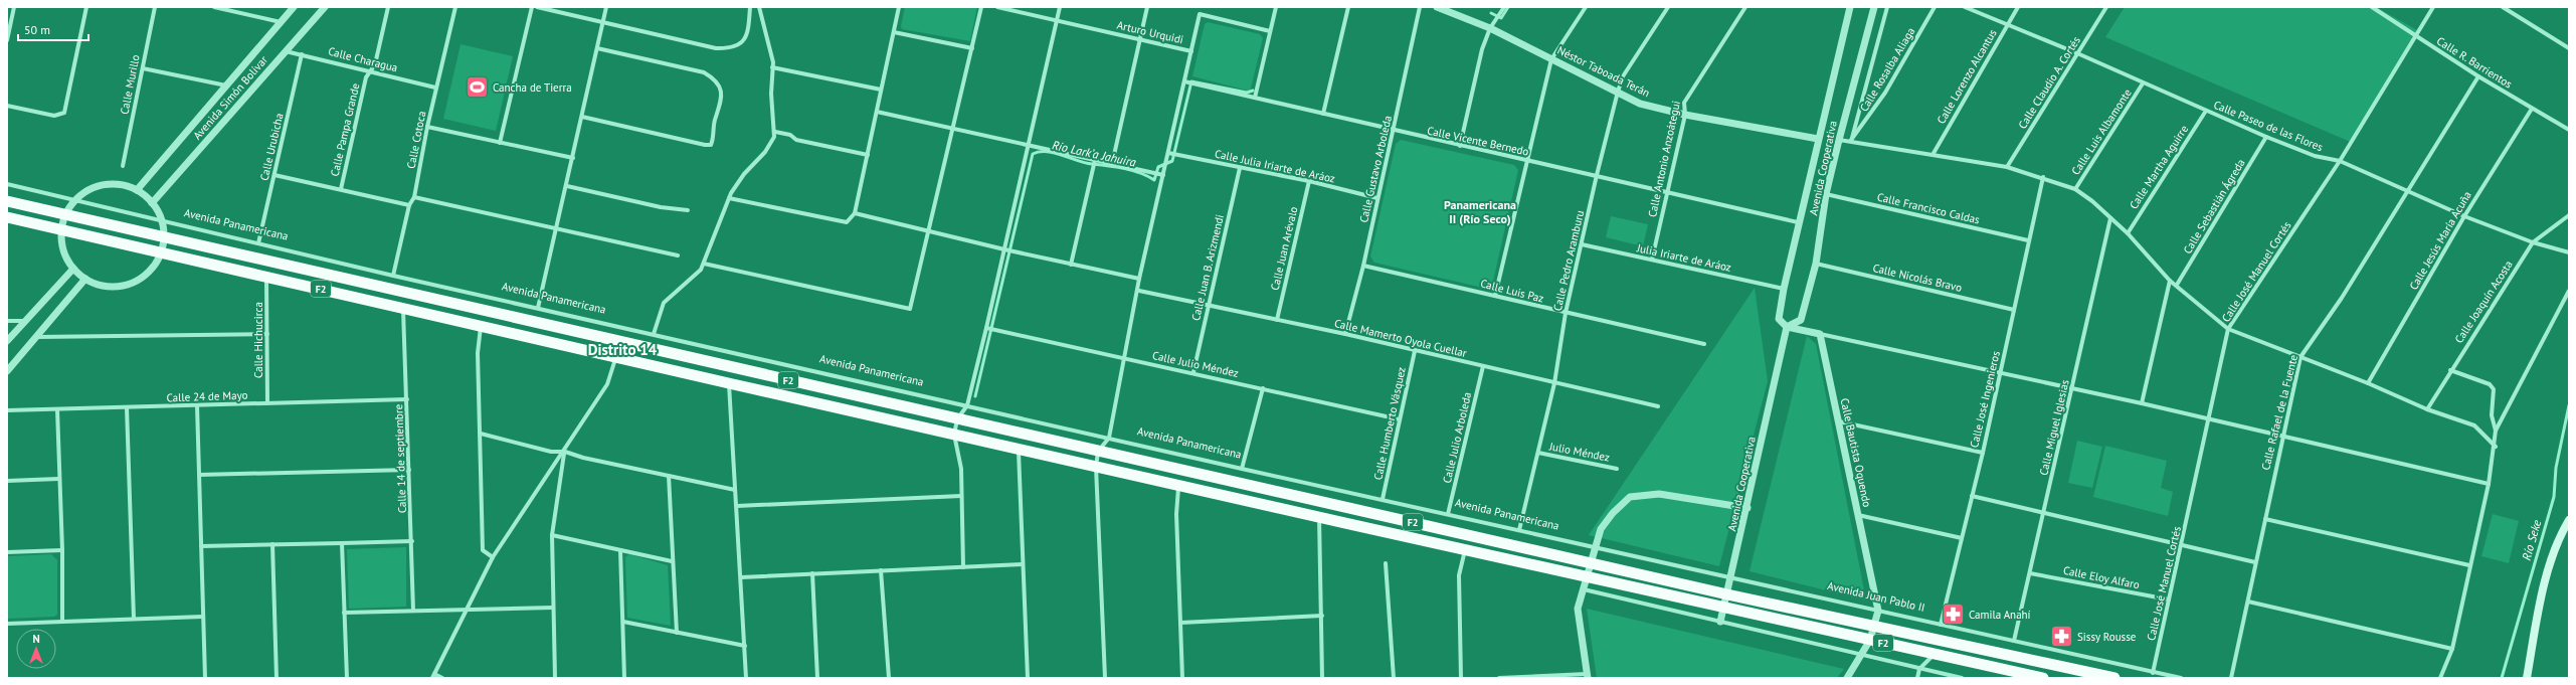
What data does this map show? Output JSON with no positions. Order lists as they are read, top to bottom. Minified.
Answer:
{"streets":{"highway":["F2"],"street":["Arturo Urquidi","Calle Charagua","Calle R. Barrientos","Calle Rosalba Aliaga","Néstor Taboada Terán","Calle Lorenzo Alcantus","Calle Claudio A. Cortés","Calle Murillo","Avenida Simón Bolívar","Calle Paseo de las Flores","Calle Pampa Grande","Calle Luis Albamonte","Calle Cotoca","Calle Vicente Bernedo","Calle Urubicha","Calle Antonio Anzoátegui","Calle Julia Iriarte de Aráoz","Calle Martha Aguirre","Avenida Cooperativa","Calle Gustavo Arboleda","Calle Sebastián Ágreda","Calle Francisco Caldas","Avenida Panamericana","Calle Jesús María Acuña","Calle Juan Arévalo","Julia Iriarte de Aráoz","Calle Pedro Aramburu","Calle Juan B. Arizmendi","Calle José Manuel Cortés","Calle Nicolás Bravo","Calle Luis Paz","Calle Joaquín Acosta","Calle Mamerto Oyola Cuellar","Calle Hichucirca","Calle Julio Méndez","Calle 24 de Mayo","Calle José Ingenieros","Calle Rafael de la Fuente","Calle Humberto Vásquez","Calle Miguel Iglesias","Calle Julio Arboleda","Julio Méndez","Calle Bautista Oquendo","Calle 14 de septiembre","Calle Eloy Alfaro","Avenida Juan Pablo II"]},"crossings":[["Calle Charagua","Avenida Simón Bolívar"],["Calle Charagua","Calle Pampa Grande"],["Calle Charagua","Calle Cotoca"],["Calle Charagua","Calle Urubicha"],["Calle R. Barrientos","Calle Jesús María Acuña"],["Calle R. Barrientos","Calle José Manuel Cortés"],["Calle R. Barrientos","Calle Rafael de la Fuente"],["Néstor Taboada Terán","Calle Antonio Anzoátegui"],["Néstor Taboada Terán","Avenida Cooperativa"],["Néstor Taboada Terán","Calle Pedro Aramburu"],["Calle Lorenzo Alcantus","Calle Paseo de las Flores"],["Calle Claudio A. Cortés","Calle Paseo de las Flores"],["Calle Paseo de las Flores","Calle Luis Albamonte"],["Calle Paseo de las Flores","Calle Martha Aguirre"],["Calle Paseo de las Flores","Calle Sebastián Ágreda"],["Calle Paseo de las Flores","Calle Jesús María Acuña"],["Calle Paseo de las Flores","Calle José Manuel Cortés"],["Calle Paseo de las Flores","Calle Joaquín Acosta"],["Calle Paseo de las Flores","Calle Rafael de la Fuente"],["Calle Cotoca","Avenida Panamericana"],["Calle Vicente Bernedo","Calle Antonio Anzoátegui"],["Calle Vicente Bernedo","Avenida Cooperativa"],["Calle Vicente Bernedo","Calle Gustavo Arboleda"],["Calle Vicente Bernedo","Calle Pedro Aramburu"],["Calle Urubicha","Avenida Panamericana"],["Calle Antonio Anzoátegui","Julia Iriarte de Aráoz"],["Calle Julia Iriarte de Aráoz","Calle Gustavo Arboleda"],["Calle Julia Iriarte de Aráoz","Calle Juan Arévalo"],["Calle Julia Iriarte de Aráoz","Calle Juan B. Arizmendi"],["Avenida Cooperativa","Calle Francisco Caldas"],["Avenida Cooperativa","Avenida Panamericana"],["Avenida Cooperativa","Julia Iriarte de Aráoz"],["Avenida Cooperativa","Calle Nicolás Bravo"],["Avenida Cooperativa","F2"],["Avenida Cooperativa","Avenida Juan Pablo II"],["Calle Gustavo Arboleda","Calle Luis Paz"],["Calle Gustavo Arboleda","Calle Mamerto Oyola Cuellar"],["Calle Francisco Caldas","Calle José Ingenieros"],["Avenida Panamericana","Calle Pedro Aramburu"],["Avenida Panamericana","Calle Humberto Vásquez"],["Avenida Panamericana","Calle Julio Arboleda"],["Avenida Panamericana","Avenida Juan Pablo II"],["Calle Juan Arévalo","Calle Mamerto Oyola Cuellar"],["Julia Iriarte de Aráoz","Calle Pedro Aramburu"],["Calle Pedro Aramburu","Calle Luis Paz"],["Calle Pedro Aramburu","Calle Mamerto Oyola Cuellar"],["Calle Pedro Aramburu","Julio Méndez"],["Calle Juan B. Arizmendi","Calle Mamerto Oyola Cuellar"],["Calle Juan B. Arizmendi","Calle Julio Méndez"],["Calle José Manuel Cortés","Calle Eloy Alfaro"],["Calle José Manuel Cortés","Avenida Juan Pablo II"],["Calle Nicolás Bravo","Calle José Ingenieros"],["F2","Calle Hichucirca"],["F2","Calle 14 de septiembre"],["Calle Mamerto Oyola Cuellar","Calle Humberto Vásquez"],["Calle Mamerto Oyola Cuellar","Calle Julio Arboleda"],["Calle Hichucirca","Calle 24 de Mayo"],["Calle Julio Méndez","Calle Humberto Vásquez"],["Calle 24 de Mayo","Calle 14 de septiembre"],["Calle José Ingenieros","Avenida Juan Pablo II"],["Calle Miguel Iglesias","Calle Eloy Alfaro"],["Calle Miguel Iglesias","Avenida Juan Pablo II"],["Calle Bautista Oquendo","Avenida Juan Pablo II"]],"districts":["Panamericana II (Río Seco)","Distrito 14"],"water":["Río Lark’a Jahuira","Río Seke"],"places":{"sports":["Cancha de Tierra"],"pharmacy":["Camila Anahí","Sissy Rousse"]},"scale_bar":"50 m","north":"top"}
